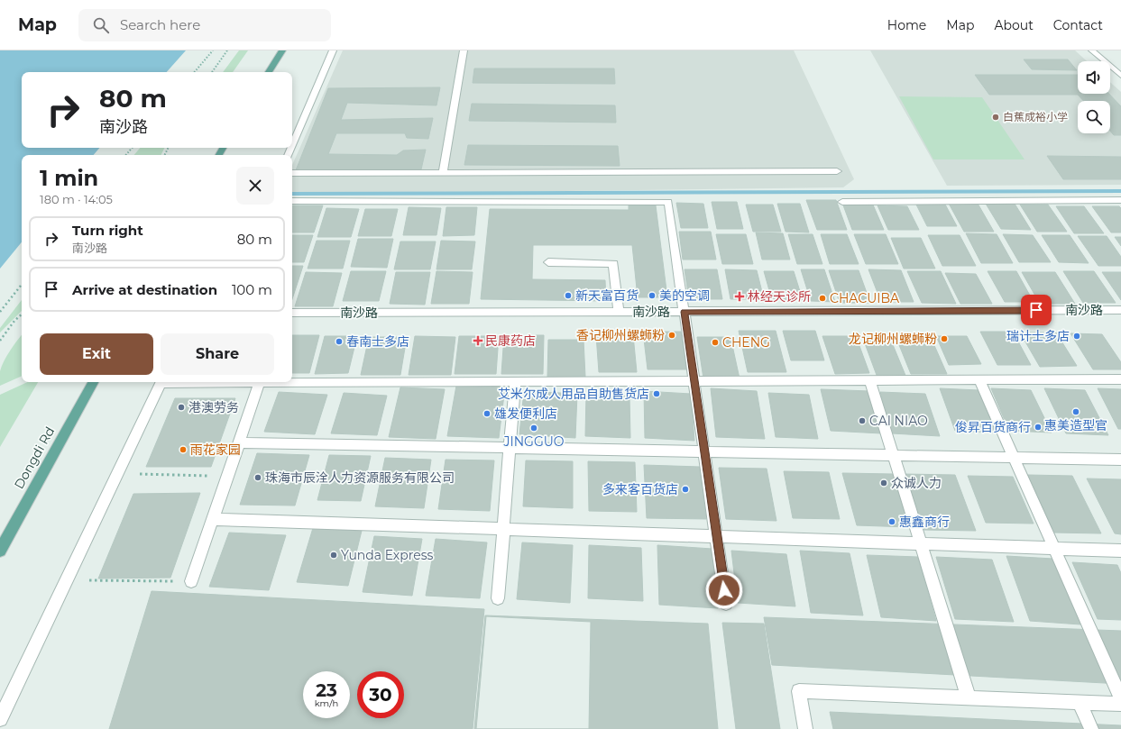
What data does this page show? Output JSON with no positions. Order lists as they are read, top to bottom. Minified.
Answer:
{"streets":{"main road":["Dongdi Rd"],"street":["南沙路"]},"places":{"other":["白蕉成裕小学","新天富百货","美的空调","CHACUIBA","香记柳州螺蛳粉","瑞计士多店","龙记柳州螺蛳粉","春南士多店","CHENG","艾米尔成人用品自助售货店","港澳劳务","惠美造型官","雄发便利店","CAI NIAO","俊昇百货商行","JINGGUO","雨花家园","珠海市辰洤人力资源服务有限公司","众诚人力","多来客百货店","惠鑫商行","Yunda Express"],"health":["林经天诊所","民康药店"]},"page":{"header":"Map","search":"Search here","nav":["Home","Map","About","Contact"],"turn":["80 m","南沙路"],"heading":["1 min","180 m · 14:05"],"list":[{"name":"Turn right","note":"南沙路","value":"80 m"},{"name":"Arrive at destination","value":"100 m"}],"buttons":["Exit","Share"],"speed":"23 km/h","limit":"30"}}
